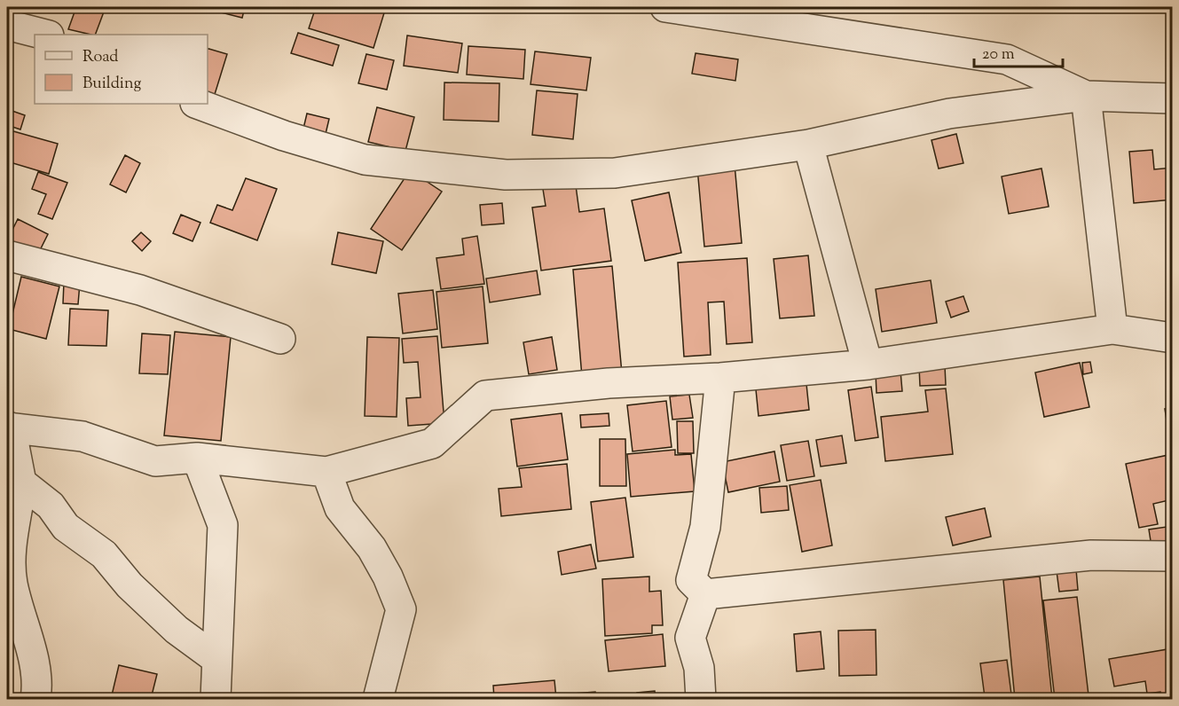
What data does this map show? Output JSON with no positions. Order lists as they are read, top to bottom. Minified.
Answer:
{"legend":["Road","Building"],"scale_bar":"20 m"}
